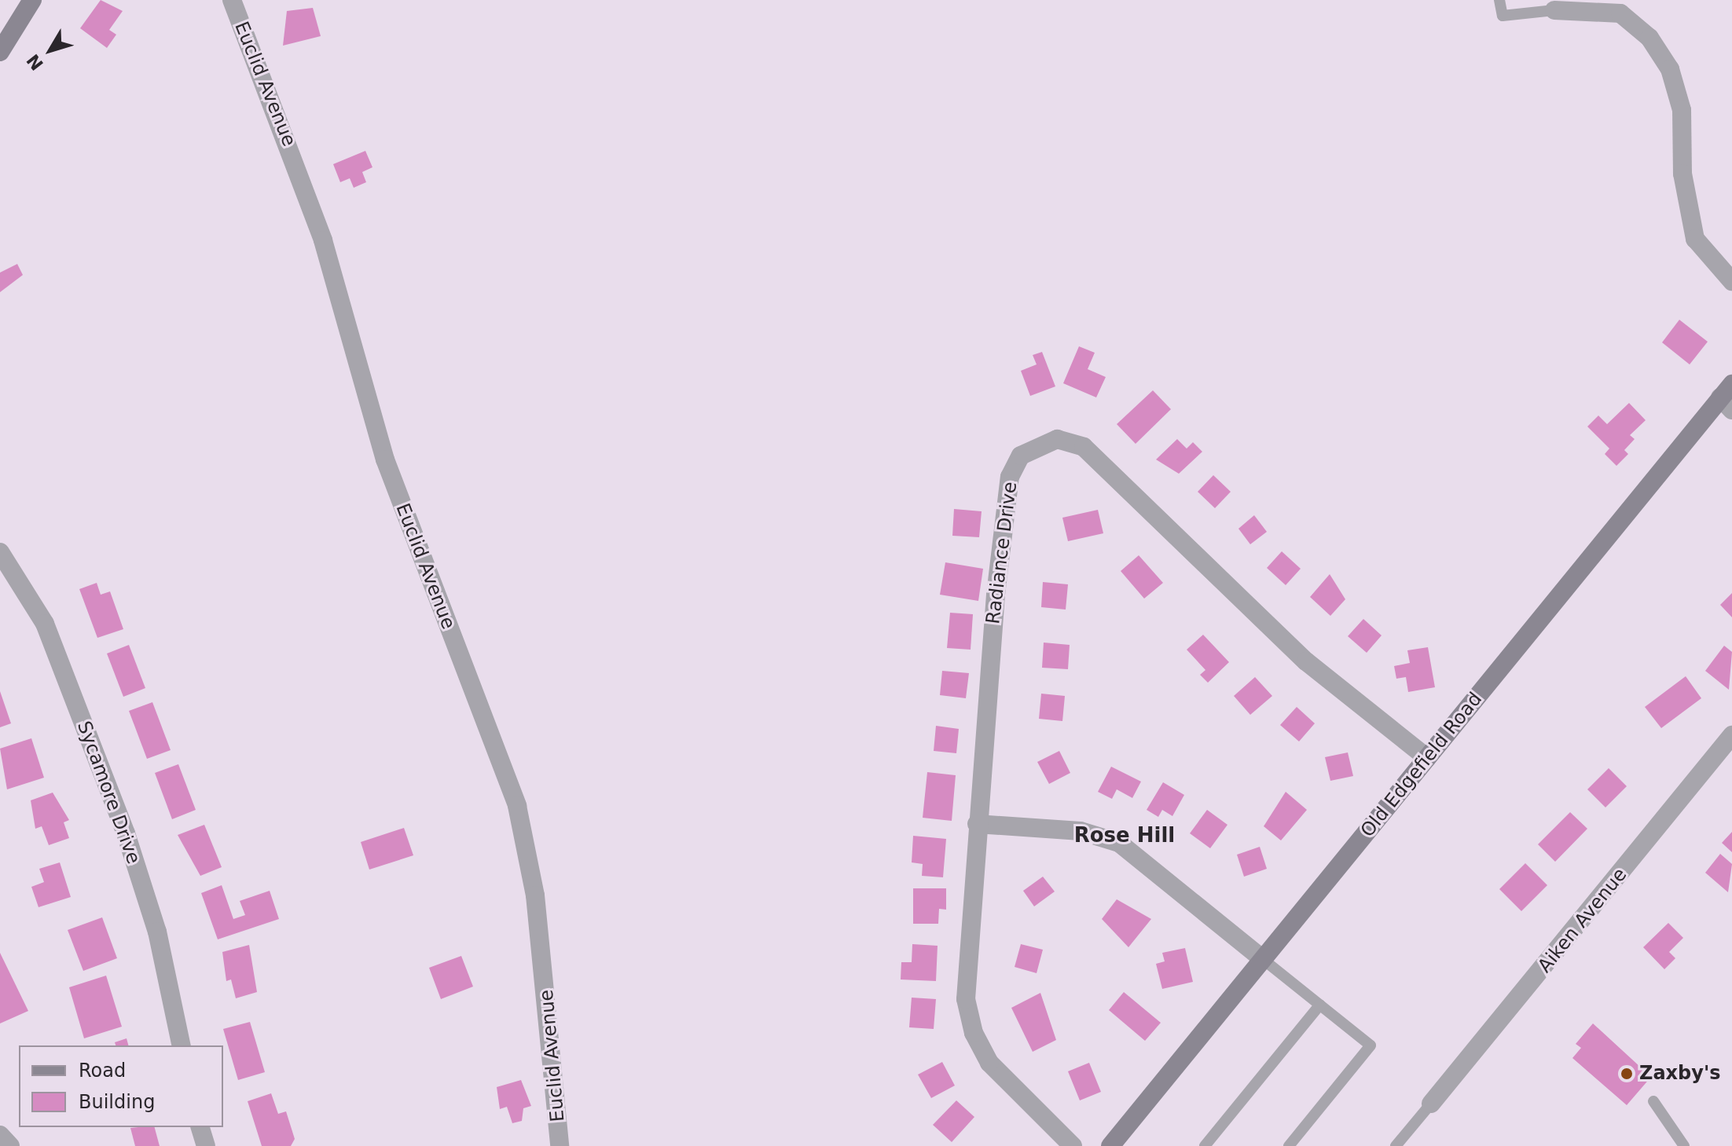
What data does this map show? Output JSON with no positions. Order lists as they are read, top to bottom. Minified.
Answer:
{"streets":{"street":["Euclid Avenue","Radiance Drive","Old Edgefield Road","Sycamore Drive","Aiken Avenue"]},"crossings":[["Radiance Drive","Old Edgefield Road"]],"districts":["Rose Hill"],"places":["Zaxby's"],"legend":["Road","Building"],"north":"bottom left"}
